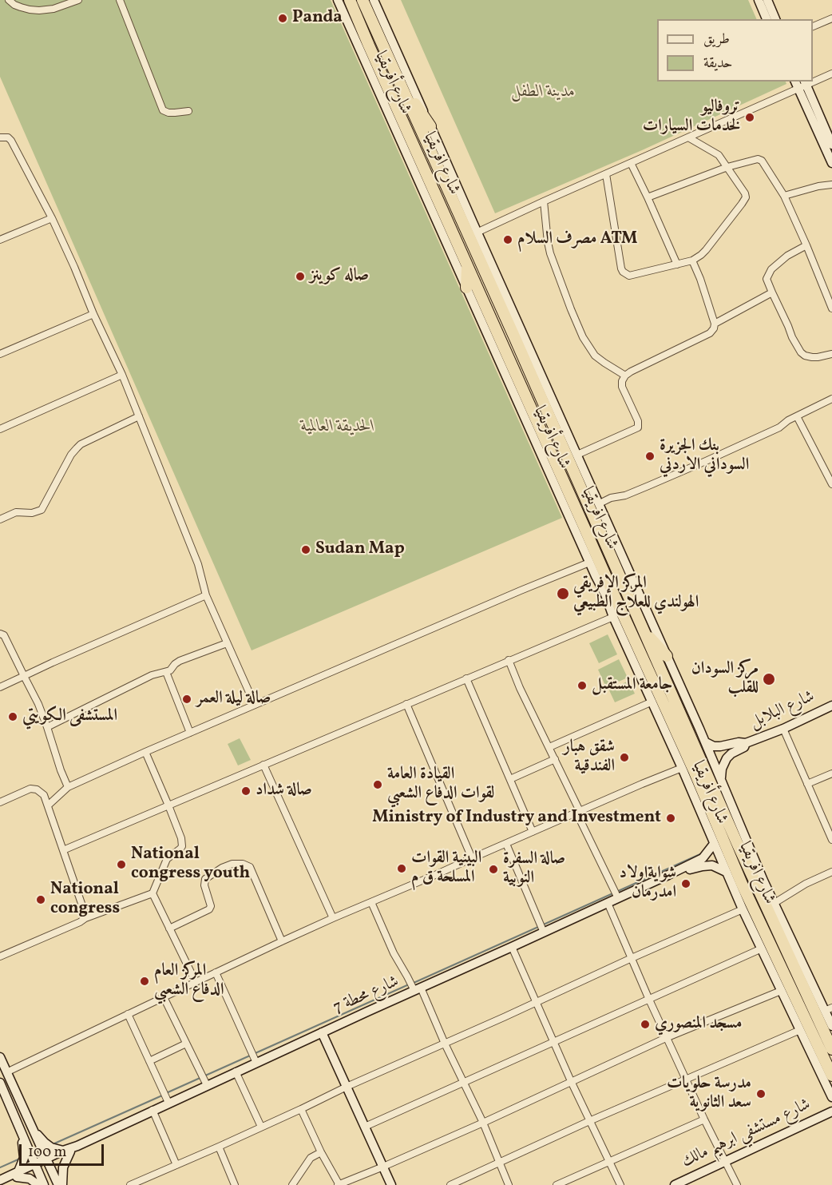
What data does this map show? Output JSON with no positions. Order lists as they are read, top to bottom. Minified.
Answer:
{"streets":{"highway":["شارع افريقيا"],"street":["شارع أفريقيا","شارع البلابل","شارع محطة 7","شارع مستشفي ابرهيم مالك"]},"crossings":[["شارع أفريقيا","شارع افريقيا"],["شارع أفريقيا","شارع البلابل"]],"parks":["مدينة الطفل","الحديقة العالمية"],"places":["Panda","تروفاليو لخدمات السيارات","مصرف السلام ATM","صاله كوينز","بنك الجزيرة السوداني الاردني","Sudan Map","المركز الإفريقي الهولندي للعلاج الطبيعي","مركز السودان للقلب","جامعة المستقبل","صالة ليلة العمر","المستشفى الكويتي","شقق هبار الفندقية","القيادة العامة لقوات الدفاع الشعبي","صالة شداد","Ministry of Industry and Investment","National congress youth","البينية القوات المسلحة ق م","صالة السفرة النوبية","شوايةاولاد امدرمان","National congress","المركز العام الدفاع الشعبي","مسجد المنصوري","مدرسة حلويات سعد الثانوية"],"legend":["طريق","حديقة"],"scale_bar":"100 m"}
